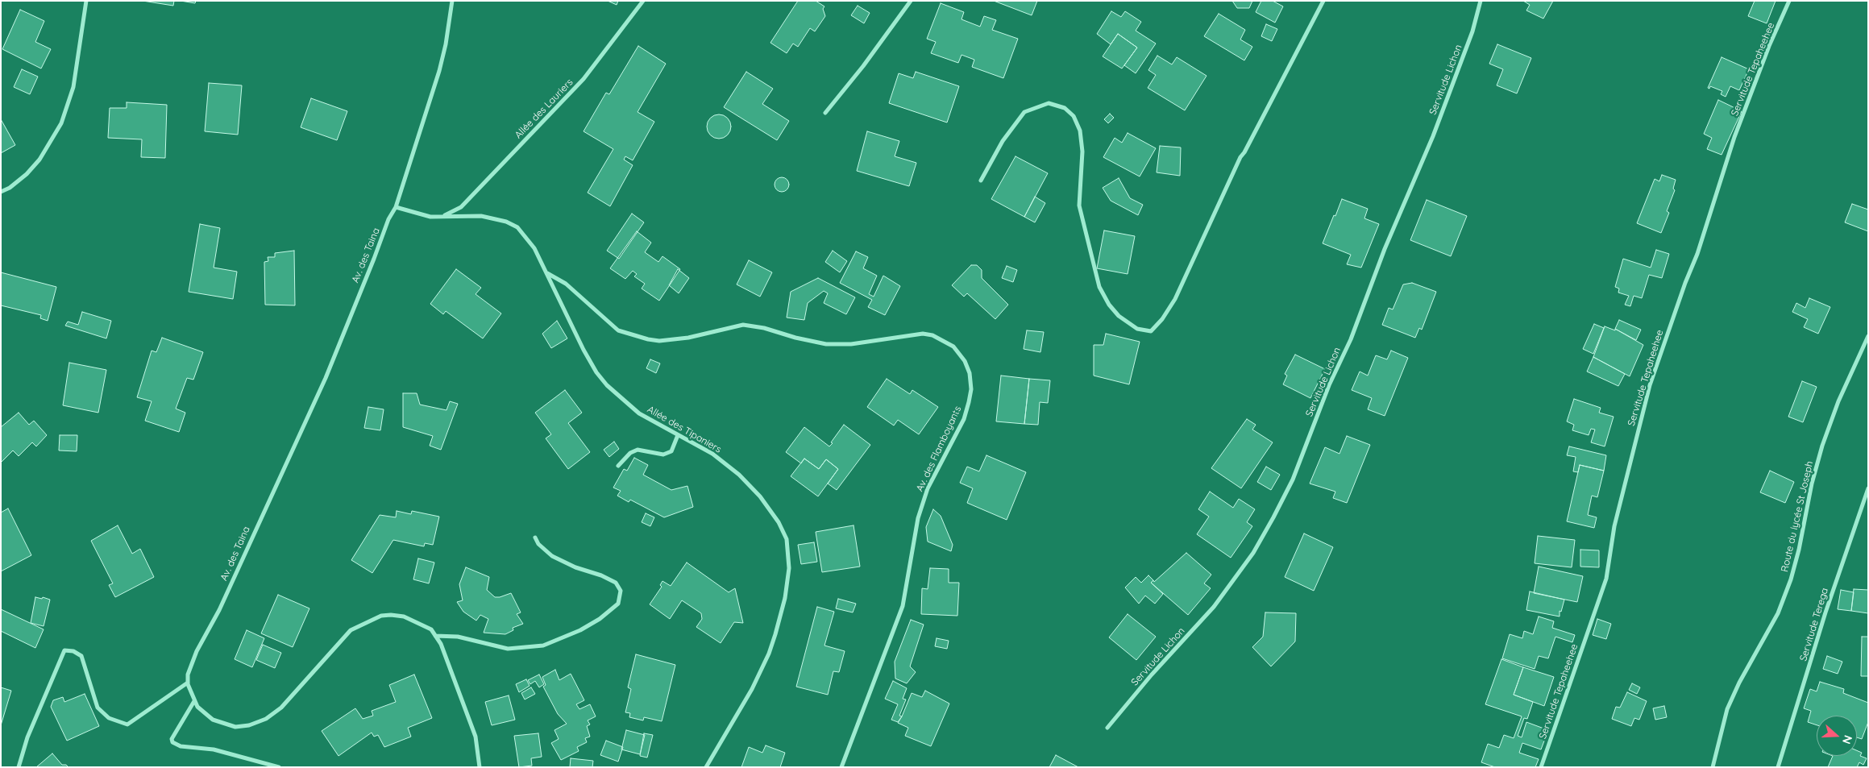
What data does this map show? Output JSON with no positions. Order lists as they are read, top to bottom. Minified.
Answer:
{"streets":{"street":["Servitude Tepaheehee","Servitude Lichon","Allée des Lauriers","Av. des Taina","Allée des Tipaniers","Av. des Flamboyants","Route du lycée St Joseph","Servitude Terega"]},"crossings":[["Allée des Lauriers","Allée des Tipaniers"],["Av. des Taina","Allée des Tipaniers"],["Allée des Tipaniers","Av. des Flamboyants"]],"north":"right"}
